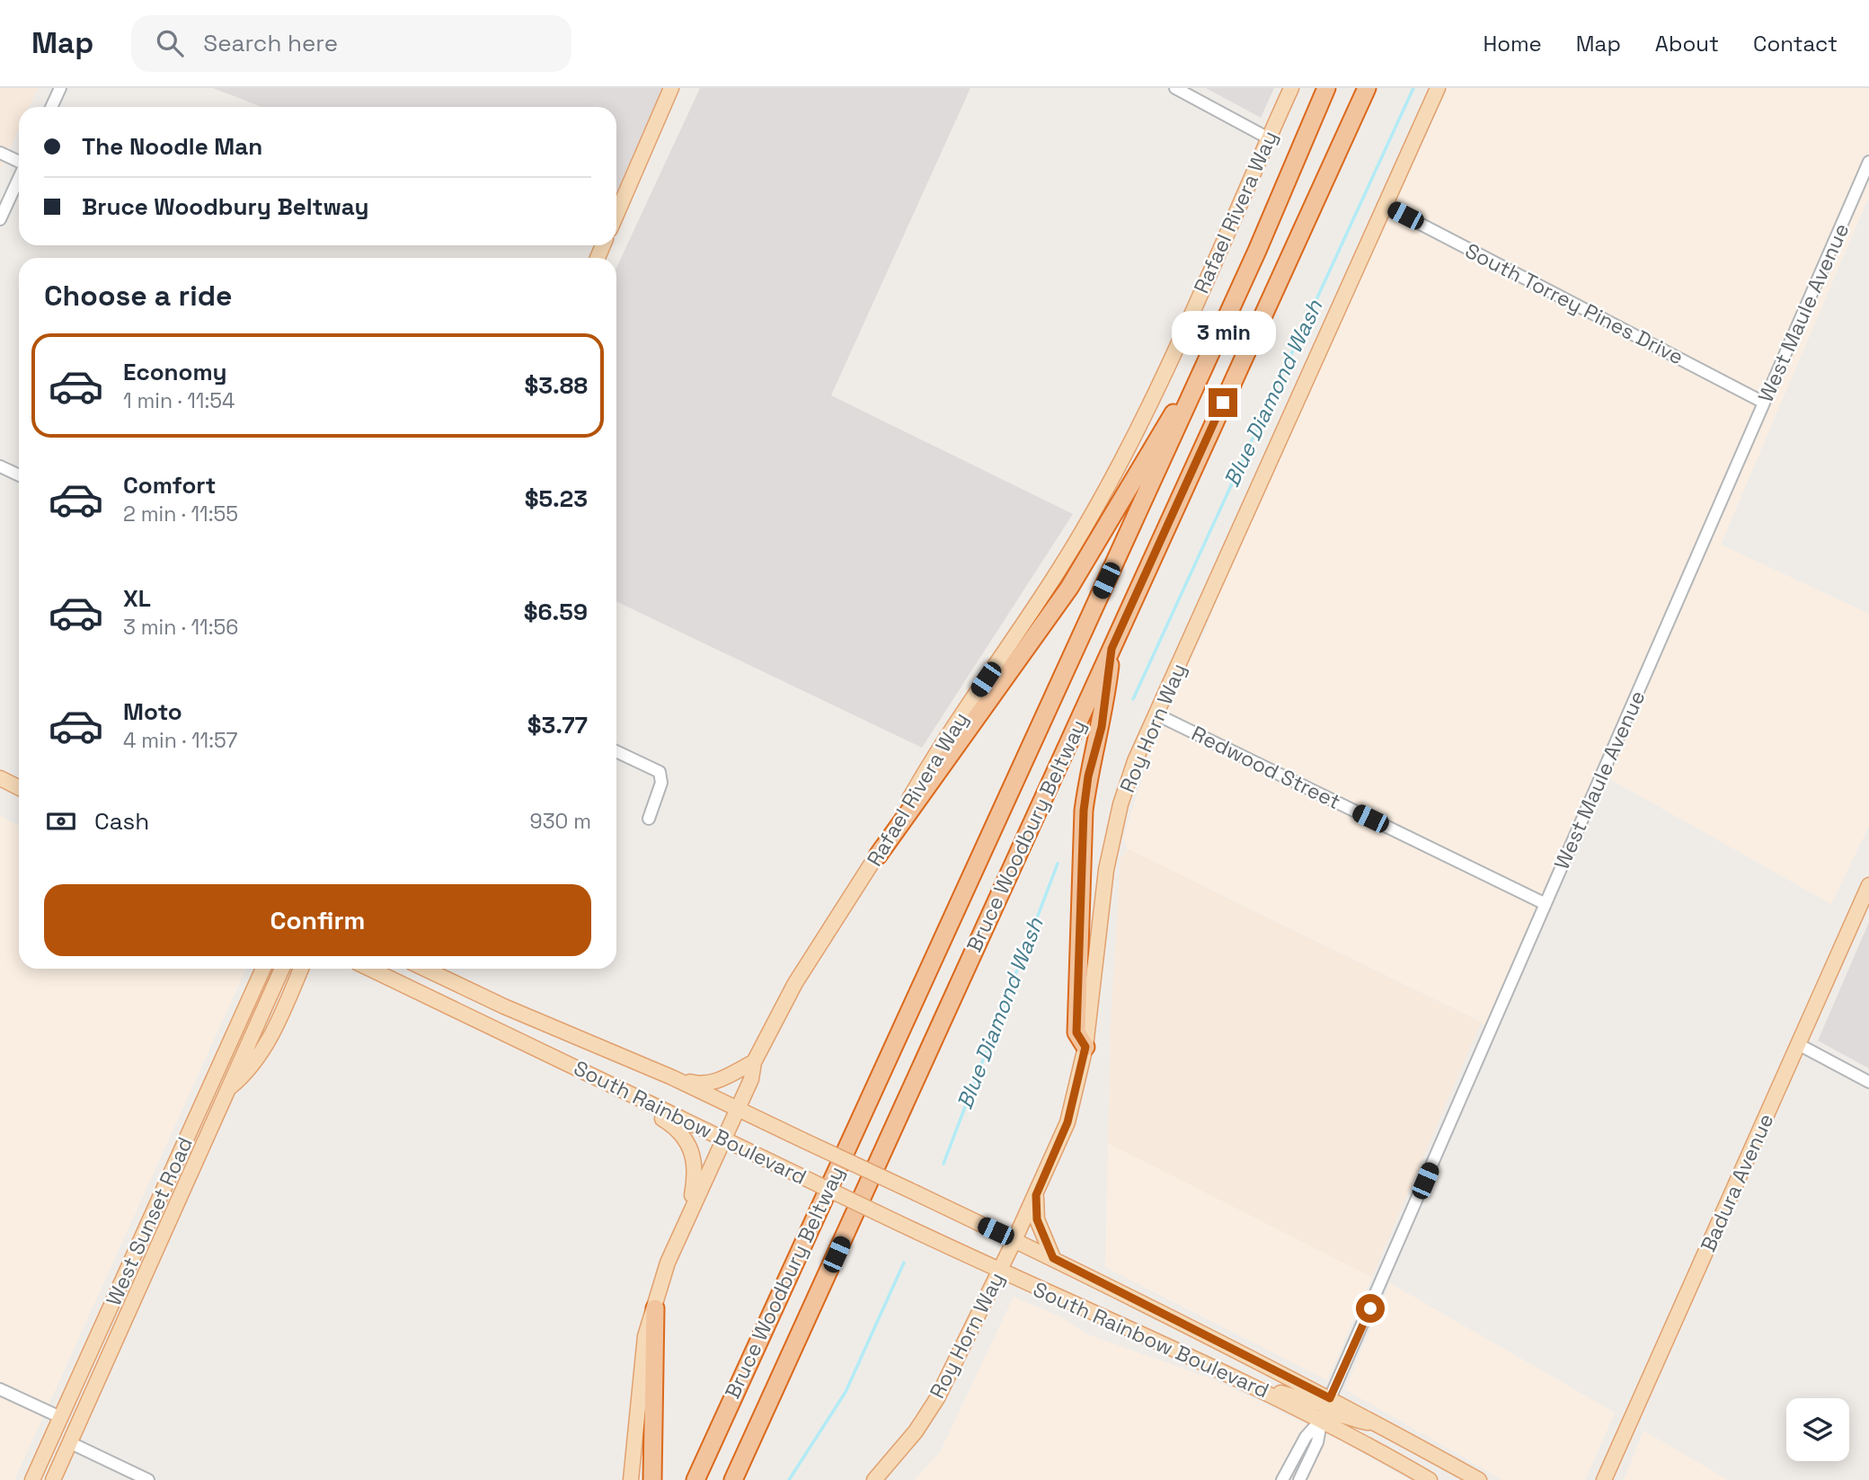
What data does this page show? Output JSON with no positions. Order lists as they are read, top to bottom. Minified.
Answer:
{"streets":{"highway":["Bruce Woodbury Beltway"],"main road":["Rafael Rivera Way","Roy Horn Way","South Rainbow Boulevard","Badura Avenue","West Sunset Road"],"street":["South Torrey Pines Drive","West Maule Avenue","Redwood Street"]},"crossings":[["Rafael Rivera Way","South Rainbow Boulevard"],["South Torrey Pines Drive","West Maule Avenue"],["South Torrey Pines Drive","Roy Horn Way"],["West Maule Avenue","Redwood Street"],["West Maule Avenue","South Rainbow Boulevard"],["Roy Horn Way","Redwood Street"],["Roy Horn Way","South Rainbow Boulevard"]],"water":["Blue Diamond Wash"],"page":{"header":"Map","search":"Search here","nav":["Home","Map","About","Contact"],"banner":["The Noodle Man","Bruce Woodbury Beltway"],"heading":"Choose a ride","bubble":"3 min","list":[{"name":"Economy","note":"1 min · 11:54","value":"$3.88"},{"name":"Comfort","note":"2 min · 11:55","value":"$5.23"},{"name":"XL","note":"3 min · 11:56","value":"$6.59"},{"name":"Moto","note":"4 min · 11:57","value":"$3.77"}],"pay":["Cash","930 m"],"buttons":"Confirm"}}
